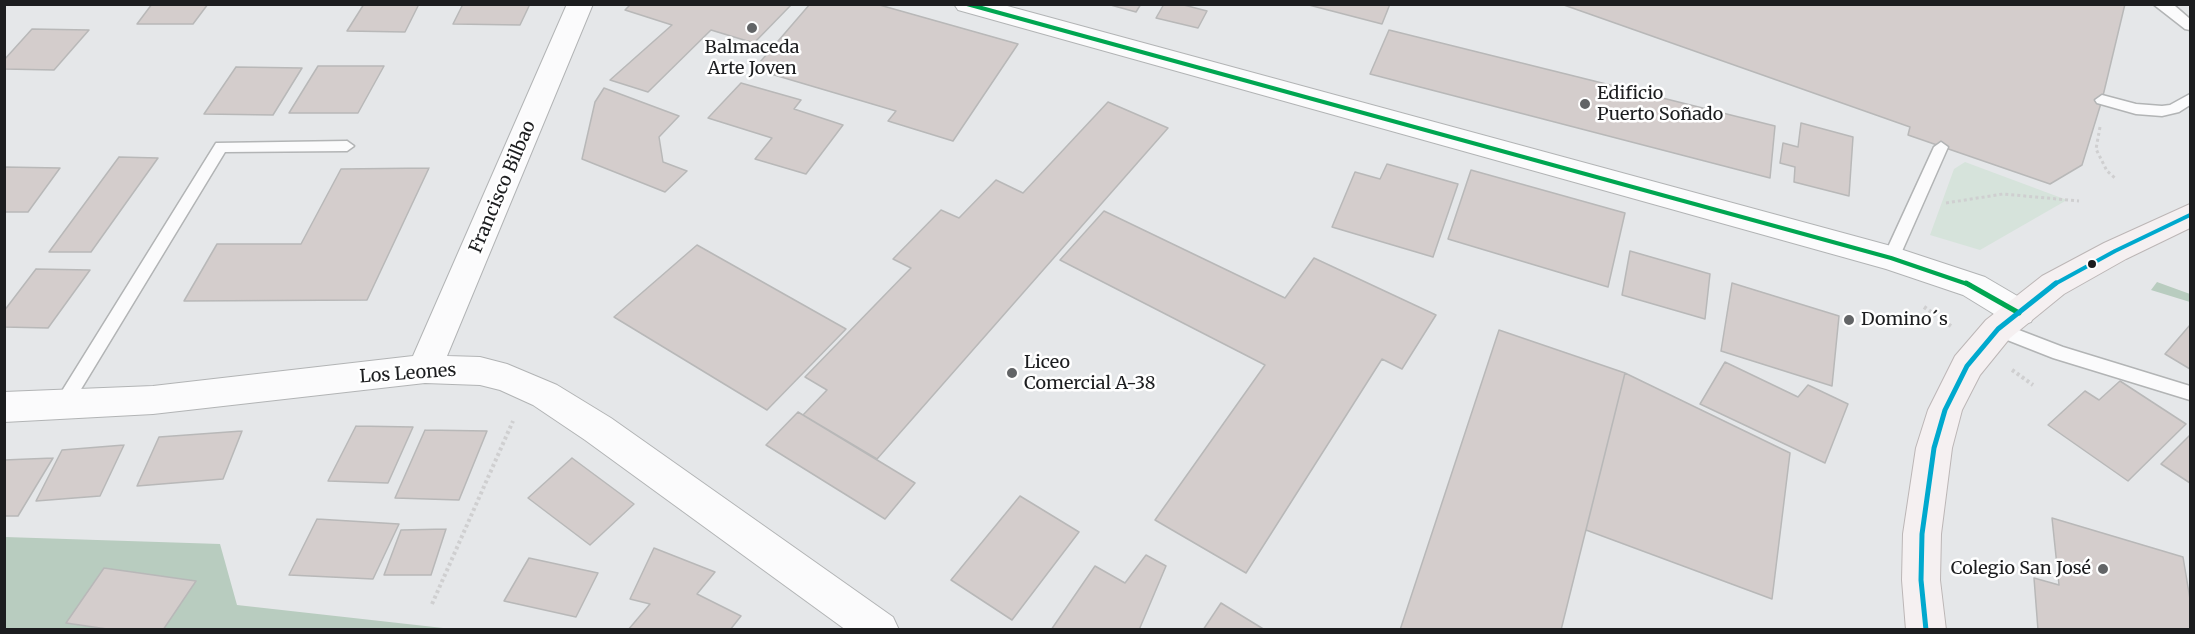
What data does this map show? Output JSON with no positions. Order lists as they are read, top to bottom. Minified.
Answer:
{"streets":{"street":["Francisco Bilbao","Los Leones"]},"crossings":[["Francisco Bilbao","Los Leones"]],"places":["Balmaceda Arte Joven","Edificio Puerto Soñado","Domino´s","Liceo Comercial A-38","Colegio San José"]}
